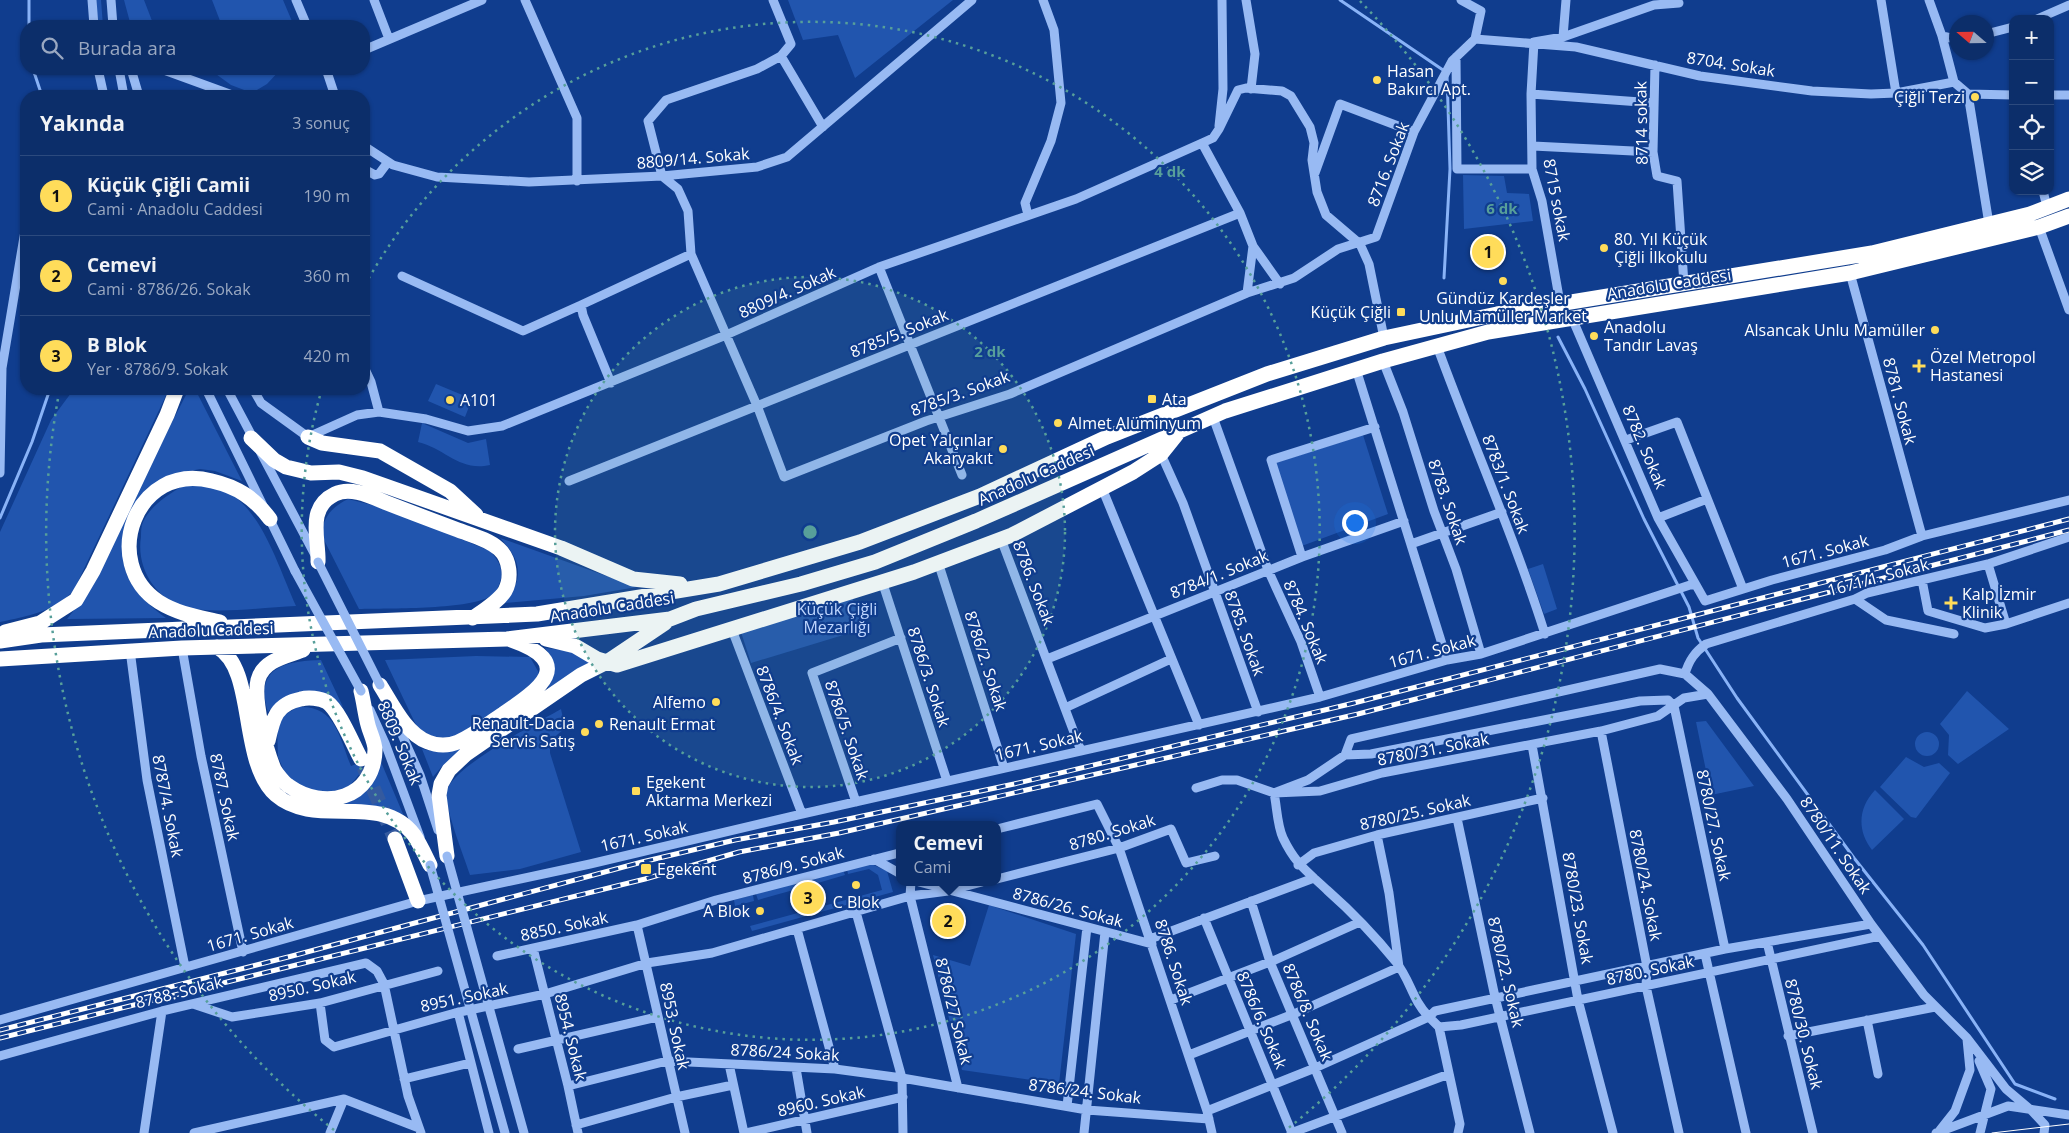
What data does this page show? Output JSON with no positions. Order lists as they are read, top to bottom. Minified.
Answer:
{"streets":{"highway":["Anadolu Caddesi"],"street":["8704. Sokak","8714 sokak","8809/14. Sokak","8716. Sokak","8715 sokak","8809/4. Sokak","8785/5. Sokak","8785/3. Sokak","8781. Sokak","8782. Sokak","8783/1. Sokak","8783. Sokak","1671. Sokak","8784/1. Sokak","1671/1. Sokak","8786. Sokak","8784. Sokak","8785. Sokak","8786/2. Sokak","8786/3. Sokak","8786/4. Sokak","8786/5. Sokak","8809. Sokak","8780/31. Sokak","8787. Sokak","8787/4. Sokak","8780/25. Sokak","8780/27. Sokak","8780. Sokak","8780/11. Sokak","8786/9. Sokak","8780/24. Sokak","8786/26. Sokak","8780/23. Sokak","8850. Sokak","8780/22. Sokak","8950. Sokak","8788. Sokak","8951. Sokak","8786/27 Sokak","8786/8. Sokak","8786/6. Sokak","8953. Sokak","8780/30. Sokak","8954. Sokak","8786/24 Sokak","8786/24. Sokak","8960. Sokak"]},"crossings":[["8704. Sokak","8714 sokak"],["8704. Sokak","8715 sokak"],["8714 sokak","Anadolu Caddesi"],["8716. Sokak","8785/3. Sokak"],["8715 sokak","Anadolu Caddesi"],["Anadolu Caddesi","8781. Sokak"],["Anadolu Caddesi","8782. Sokak"],["Anadolu Caddesi","8783/1. Sokak"],["Anadolu Caddesi","8783. Sokak"],["Anadolu Caddesi","8784. Sokak"],["Anadolu Caddesi","8787. Sokak"],["Anadolu Caddesi","8787/4. Sokak"],["8785/5. Sokak","8785/3. Sokak"],["8781. Sokak","1671. Sokak"],["8782. Sokak","1671. Sokak"],["8783/1. Sokak","1671. Sokak"],["8783. Sokak","1671. Sokak"],["1671. Sokak","8786. Sokak"],["1671. Sokak","8784. Sokak"],["1671. Sokak","8785. Sokak"],["1671. Sokak","8786/2. Sokak"],["1671. Sokak","8786/3. Sokak"],["1671. Sokak","8786/4. Sokak"],["1671. Sokak","8786/5. Sokak"],["1671. Sokak","8787. Sokak"],["1671. Sokak","8787/4. Sokak"],["8784/1. Sokak","8786. Sokak"],["8784/1. Sokak","8784. Sokak"],["8784/1. Sokak","8785. Sokak"],["1671/1. Sokak","8780/11. Sokak"],["8786. Sokak","8780. Sokak"],["8786. Sokak","8786/26. Sokak"],["8786. Sokak","8786/24. Sokak"],["8786/3. Sokak","8786/5. Sokak"],["8780/31. Sokak","8780/27. Sokak"],["8780/31. Sokak","8780/24. Sokak"],["8780/31. Sokak","8780/23. Sokak"],["8780/25. Sokak","8780/23. Sokak"],["8780/25. Sokak","8780/22. Sokak"],["8780/27. Sokak","8780. Sokak"],["8780. Sokak","8780/11. Sokak"],["8780. Sokak","8780/24. Sokak"],["8780. Sokak","8780/23. Sokak"],["8780. Sokak","8780/22. Sokak"],["8780. Sokak","8786/8. Sokak"],["8780. Sokak","8786/6. Sokak"],["8780. Sokak","8780/30. Sokak"],["8780. Sokak","8786/24. Sokak"],["8786/9. Sokak","8850. Sokak"],["8786/9. Sokak","8953. Sokak"],["8786/26. Sokak","8951. Sokak"],["8850. Sokak","8953. Sokak"],["8850. Sokak","8954. Sokak"],["8950. Sokak","8788. Sokak"],["8950. Sokak","8951. Sokak"],["8951. Sokak","8786/27 Sokak"],["8951. Sokak","8953. Sokak"],["8951. Sokak","8954. Sokak"],["8786/27 Sokak","8786/24. Sokak"],["8953. Sokak","8786/24 Sokak"],["8954. Sokak","8786/24 Sokak"]],"parks":["Küçük Çiğli Mezarlığı"],"places":{"other":["Hasan Bakırcı Apt.","Çiğli Terzi","80. Yıl Küçük Çiğli İlkokulu","Gündüz Kardeşler Unlu Mamüller Market","Alsancak Unlu Mamüller","Anadolu Tandır Lavaş","A101","Almet Alüminyum","Opet Yalçınlar Akaryakıt","Alfemo","Renault Ermat","Renault-Dacia Servis Satış","C Blok","A Blok"],"transit":["Küçük Çiğli","Ata","Egekent Aktarma Merkezi","Egekent"],"health":["Özel Metropol Hastanesi","Kalp İzmir Klinik"]},"north":"left","page":{"map_buttons":["+","−"],"search":"Burada ara","heading":["Yakında","3 sonuç"],"list":[{"mark":"1","name":"Küçük Çiğli Camii","note":"Cami · Anadolu Caddesi","value":"190 m"},{"mark":"2","name":"Cemevi","note":"Cami · 8786/26. Sokak","value":"360 m"},{"mark":"3","name":"B Blok","note":"Yer · 8786/9. Sokak","value":"420 m"}],"pins":["1","3","2"],"popup":["Cemevi","Cami"]},"rings":["4 dk","6 dk","2 dk"]}
